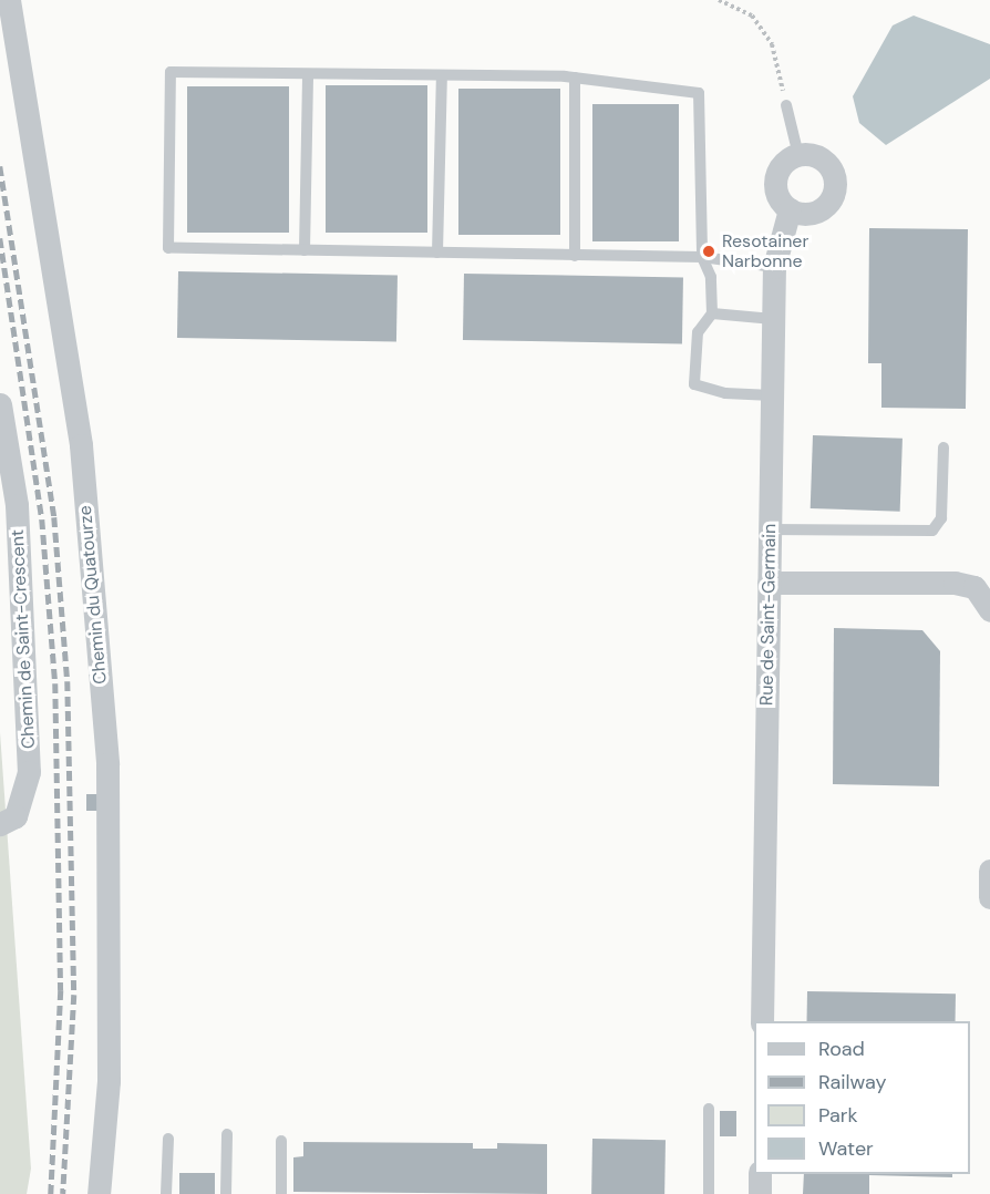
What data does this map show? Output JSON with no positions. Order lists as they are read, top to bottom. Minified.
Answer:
{"streets":{"street":["Chemin du Quatourze","Rue de Saint-Germain","Chemin de Saint-Crescent"]},"places":["Resotainer Narbonne"],"legend":["Road","Railway","Park","Water"]}
